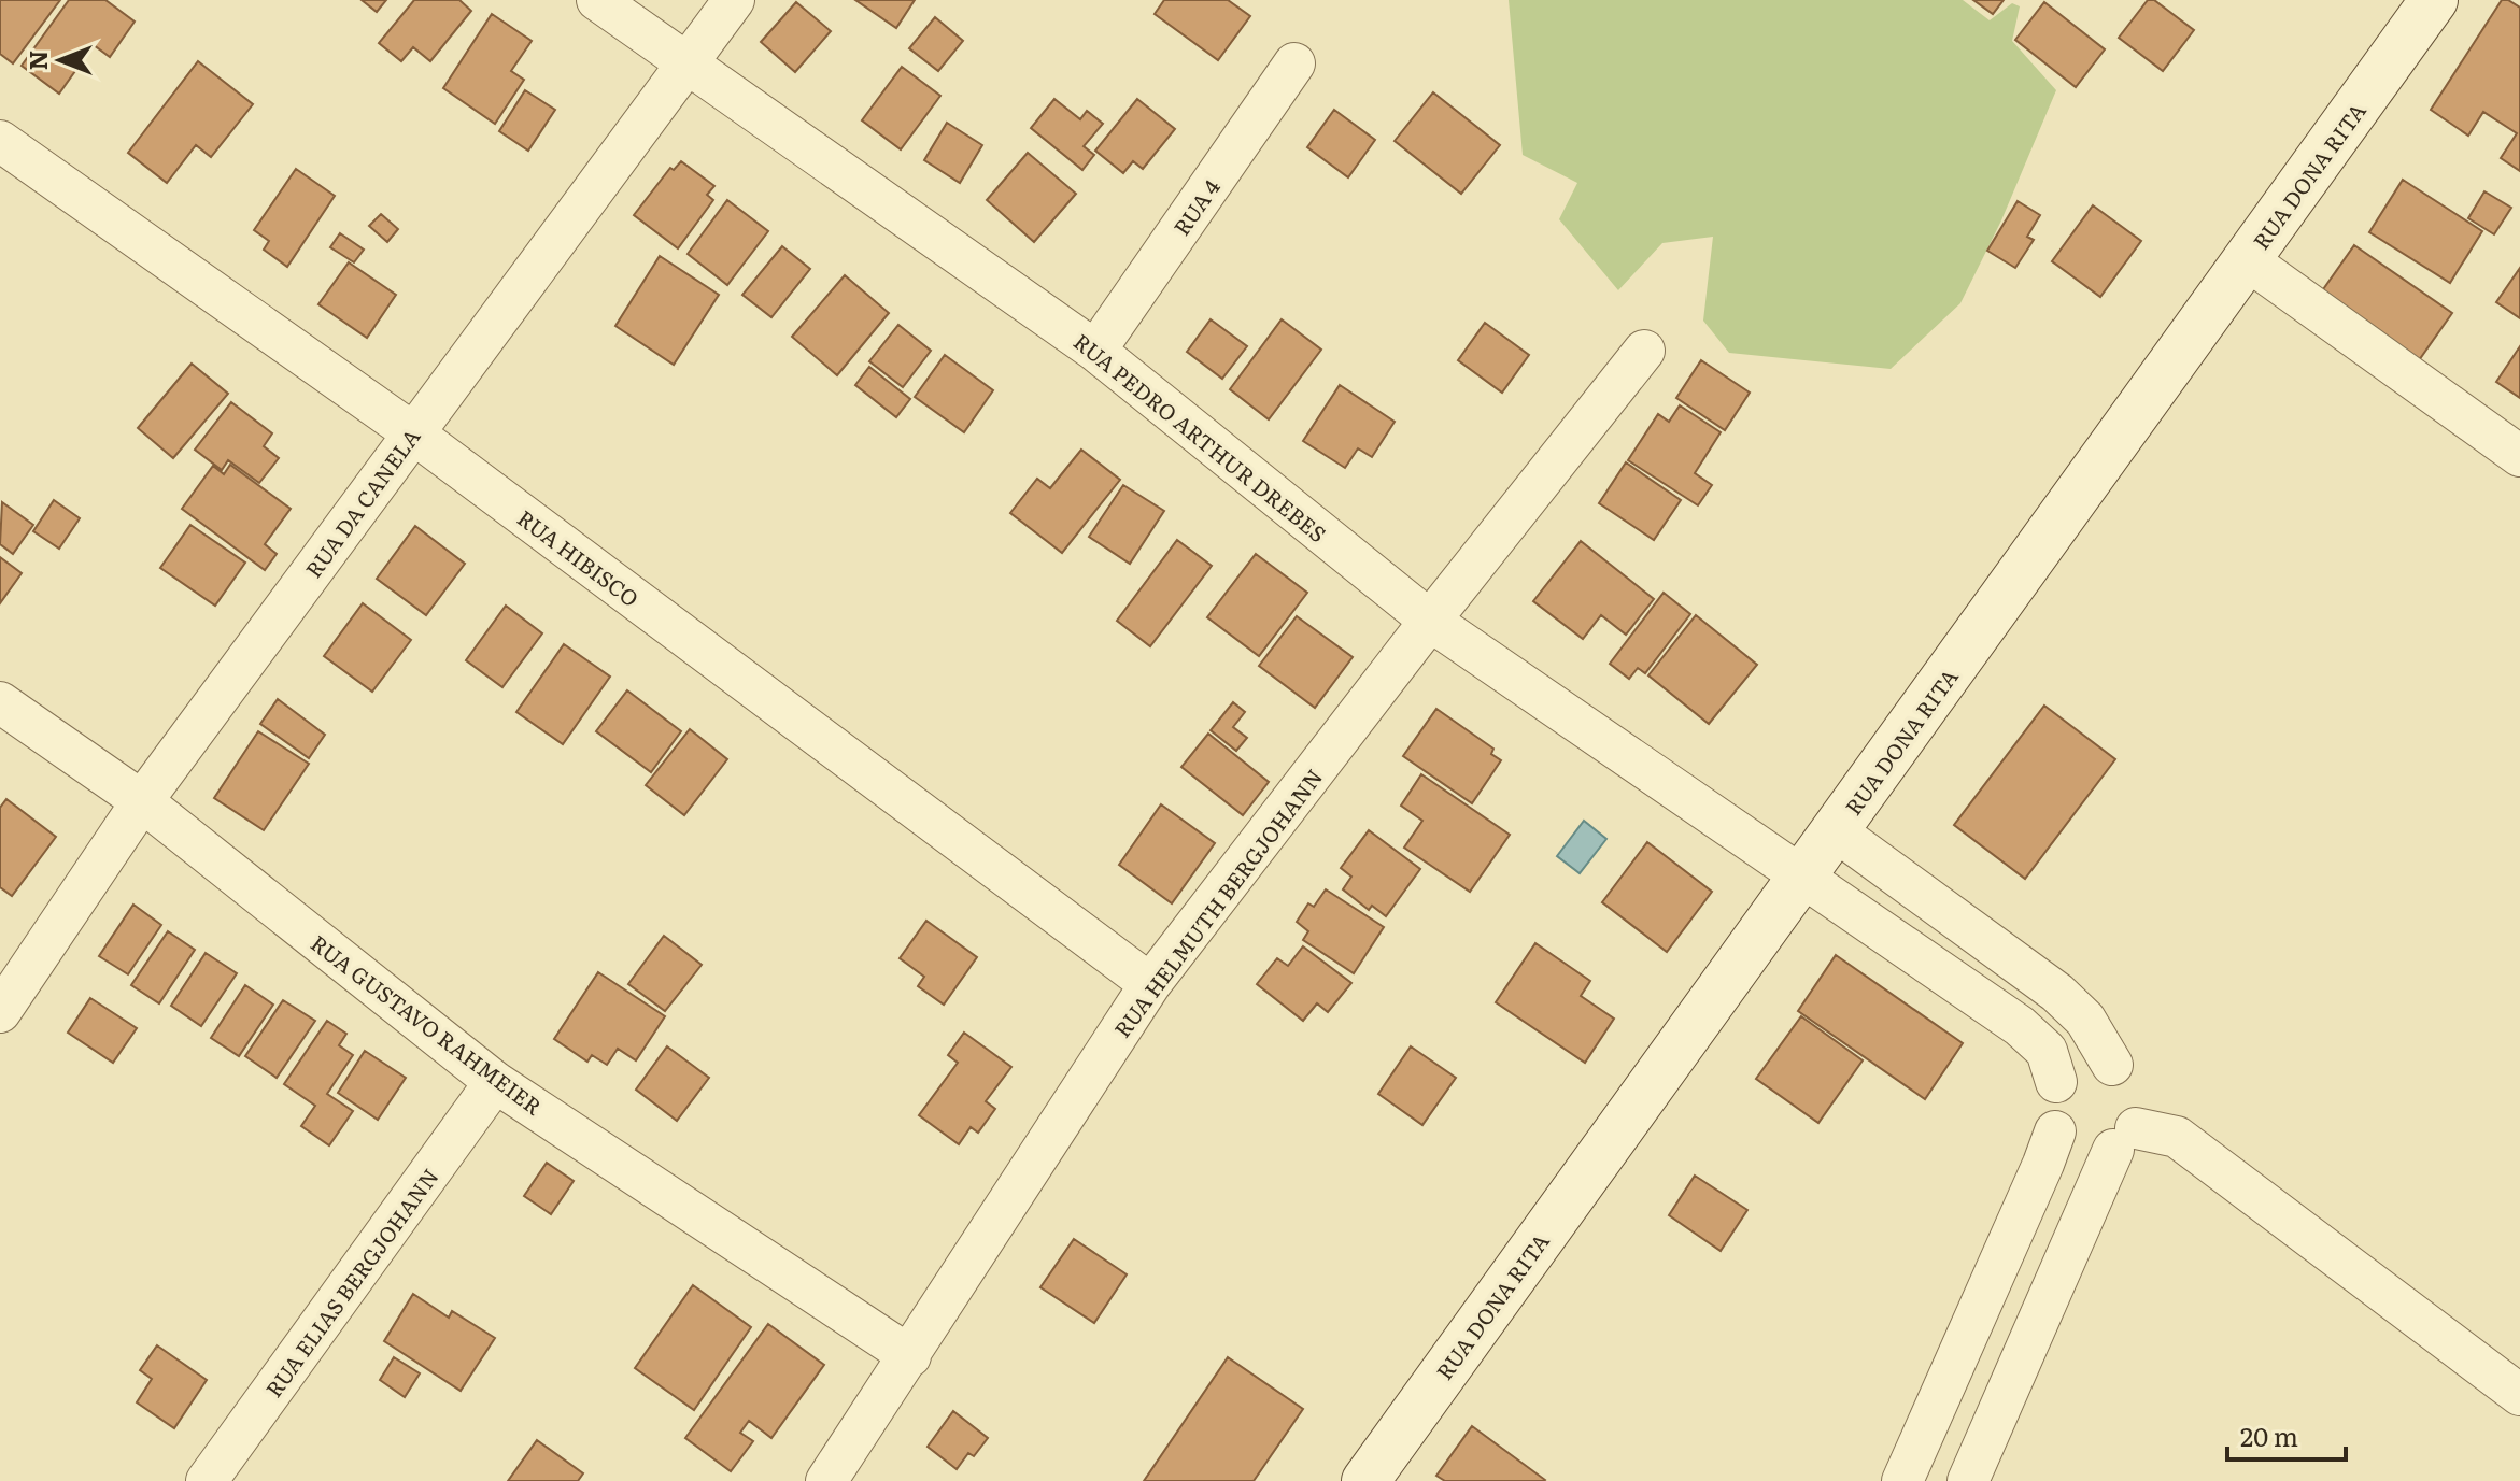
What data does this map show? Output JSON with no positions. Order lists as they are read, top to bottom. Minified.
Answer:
{"streets":{"main road":["RUA DONA RITA"],"street":["RUA 4","RUA PEDRO ARTHUR DREBES","RUA DA CANELA","RUA HIBISCO","RUA HELMUTH BERGJOHANN","RUA GUSTAVO RAHMEIER","RUA ELIAS BERGJOHANN"]},"crossings":[["RUA DONA RITA","RUA PEDRO ARTHUR DREBES"],["RUA 4","RUA PEDRO ARTHUR DREBES"],["RUA PEDRO ARTHUR DREBES","RUA DA CANELA"],["RUA PEDRO ARTHUR DREBES","RUA HELMUTH BERGJOHANN"],["RUA DA CANELA","RUA HIBISCO"],["RUA DA CANELA","RUA GUSTAVO RAHMEIER"],["RUA HIBISCO","RUA HELMUTH BERGJOHANN"],["RUA HELMUTH BERGJOHANN","RUA GUSTAVO RAHMEIER"],["RUA GUSTAVO RAHMEIER","RUA ELIAS BERGJOHANN"]],"scale_bar":"20 m","north":"left"}
